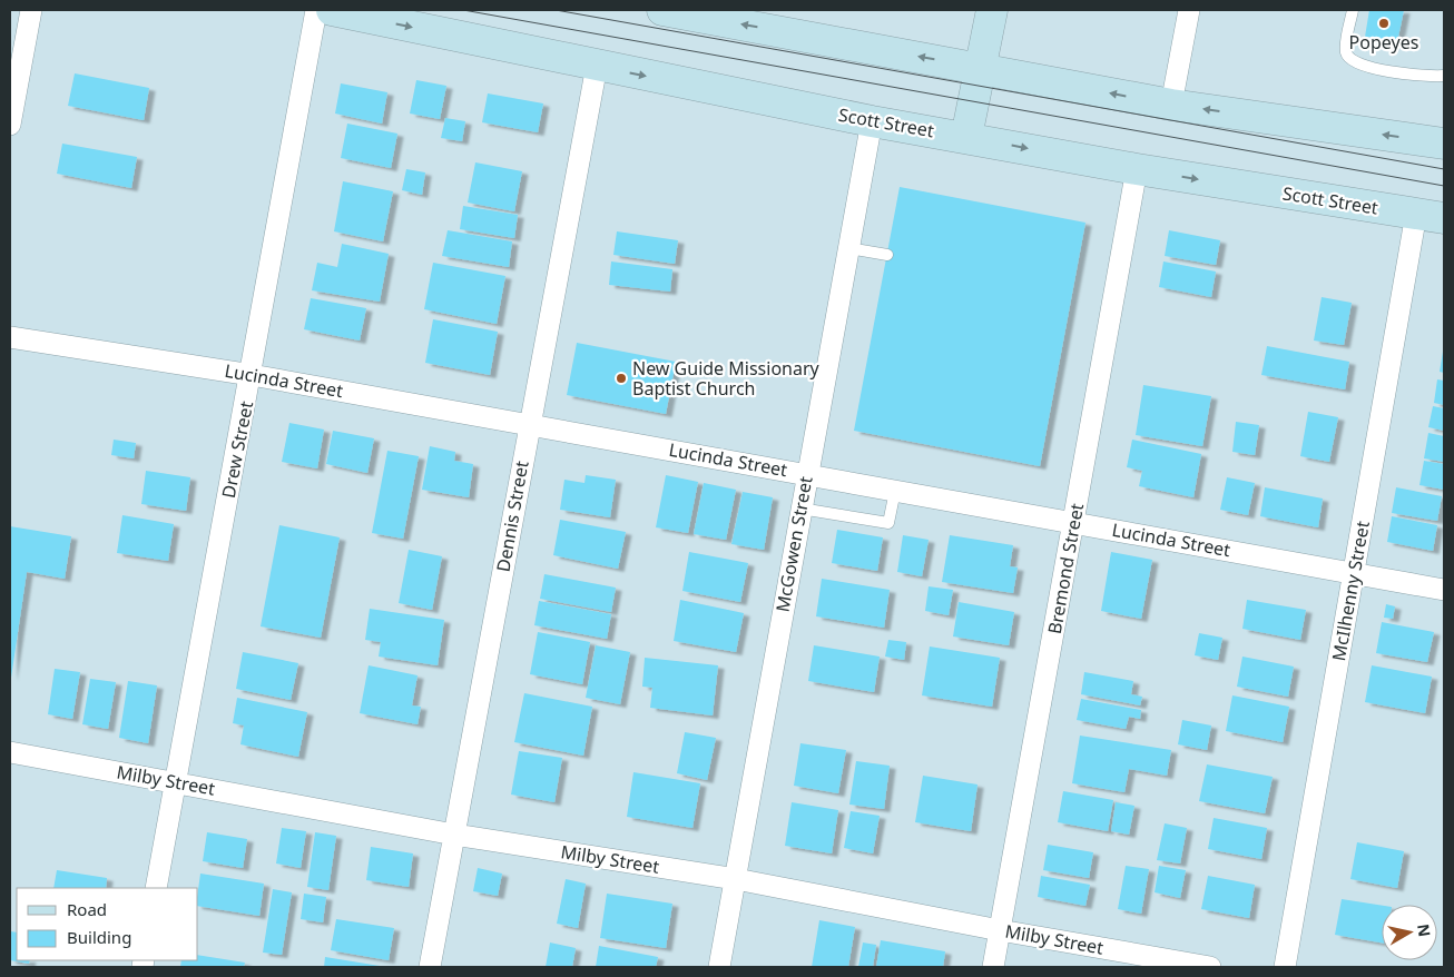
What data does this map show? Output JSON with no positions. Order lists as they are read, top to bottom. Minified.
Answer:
{"streets":{"main road":["Scott Street"],"street":["Lucinda Street","Drew Street","Dennis Street","McGowen Street","Bremond Street","McIlhenny Street","Milby Street"]},"crossings":[["Scott Street","Dennis Street"],["Scott Street","McGowen Street"],["Scott Street","Bremond Street"],["Scott Street","McIlhenny Street"],["Lucinda Street","Drew Street"],["Lucinda Street","Dennis Street"],["Lucinda Street","McGowen Street"],["Lucinda Street","Bremond Street"],["Lucinda Street","McIlhenny Street"],["Drew Street","Milby Street"],["Dennis Street","Milby Street"],["McGowen Street","Milby Street"],["Bremond Street","Milby Street"]],"places":["Popeyes","New Guide Missionary Baptist Church"],"legend":["Road","Building"],"north":"right"}
